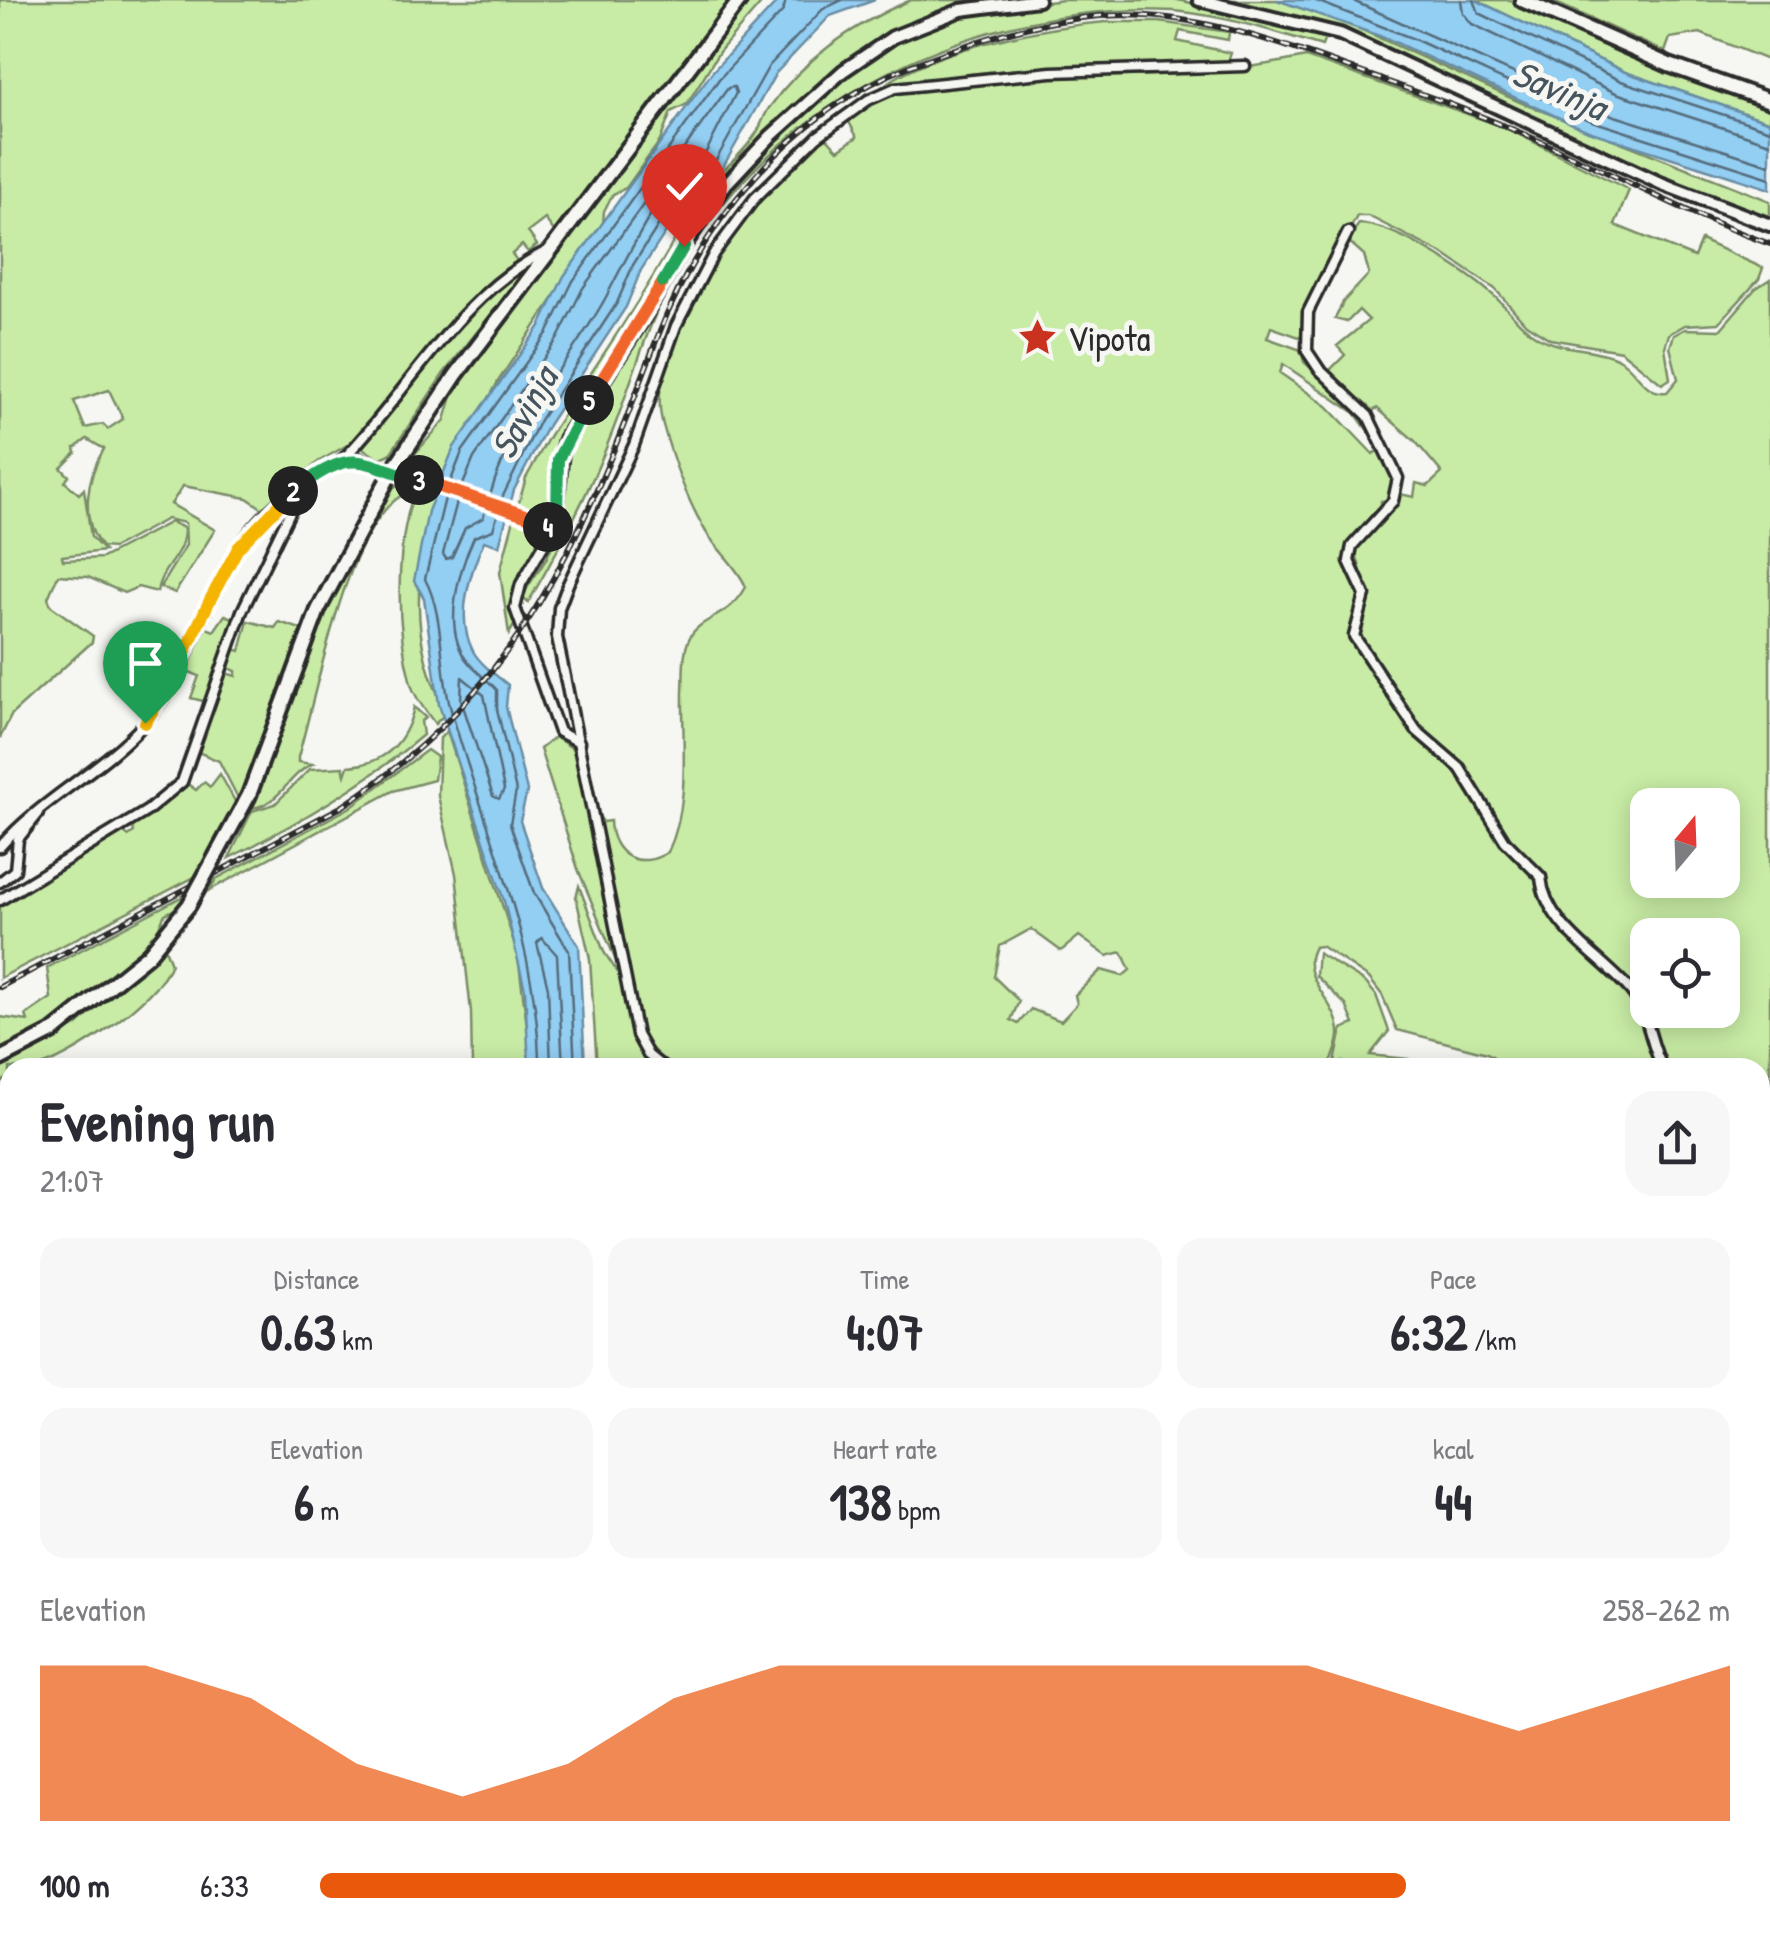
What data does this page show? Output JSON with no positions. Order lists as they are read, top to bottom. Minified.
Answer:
{"water":["Savinja"],"places":{"place":["Vipota"]},"north":"top","page":{"pins":["5","3","2","4"],"heading":["Evening run","21:07"],"stats":[["Distance","0.63 km"],["Time","4:07"],["Pace","6:32 /km"],["Elevation","6 m"],["Heart rate","138 bpm"],["kcal","44"]],"chart":["Elevation","258–262 m"],"list":[{"name":"100 m","note":"6:33"}]}}
